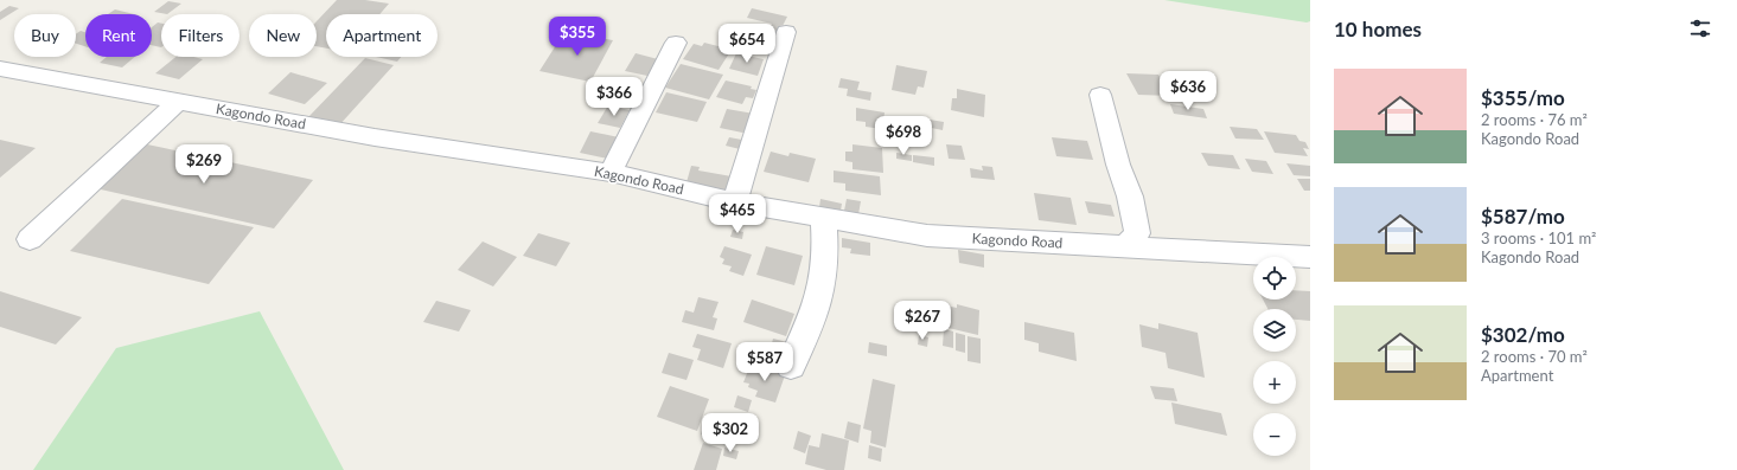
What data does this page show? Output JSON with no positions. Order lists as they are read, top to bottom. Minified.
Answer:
{"streets":{"street":["Kagondo Road"]},"page":{"heading":"10 homes","chip":["Buy","Rent","Filters","New","Apartment"],"price":["$355","$654","$636","$366","$698","$269","$465","$267","$587","$302"],"list":[{"name":"$355/mo","note":"2 rooms · 76 m² · Kagondo Road"},{"name":"$587/mo","note":"3 rooms · 101 m² · Kagondo Road"},{"name":"$302/mo","note":"2 rooms · 70 m² · Apartment"}],"map_buttons":["+","−"]}}
